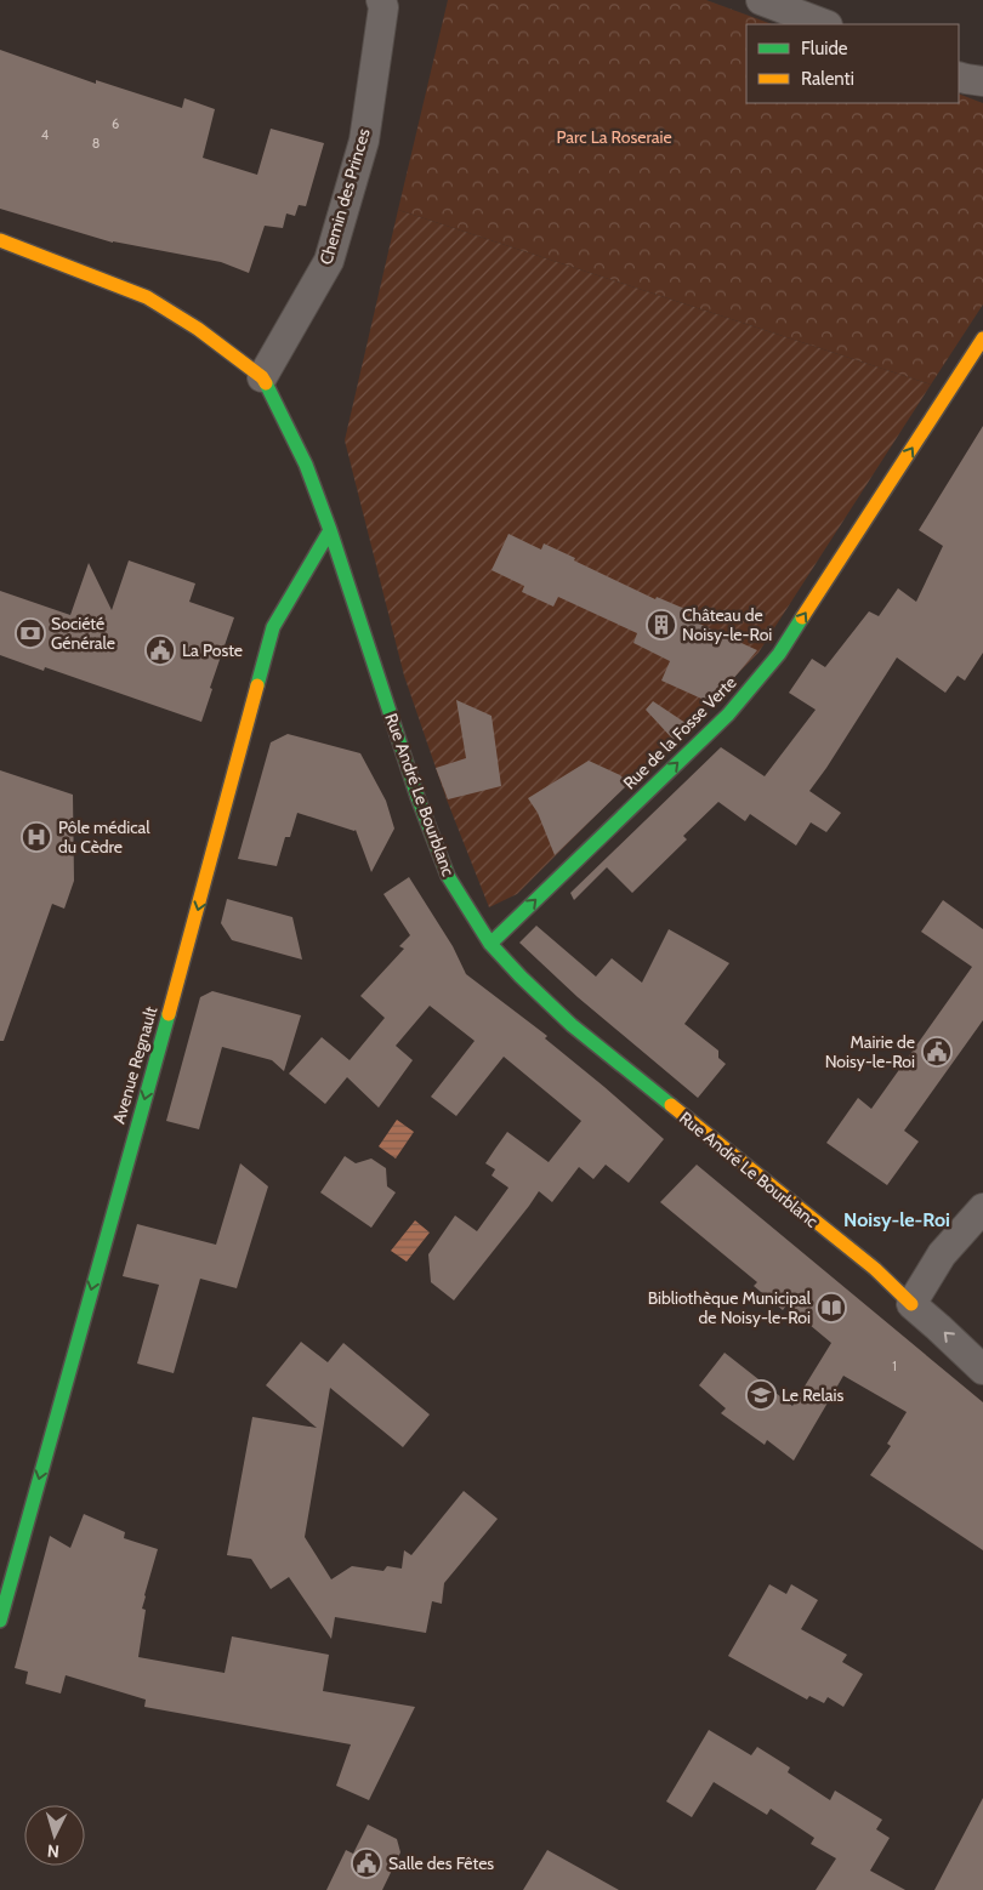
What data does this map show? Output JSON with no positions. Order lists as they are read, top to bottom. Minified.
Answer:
{"streets":{"street":["Chemin des Princes","Rue de la Fosse Verte","Rue André Le Bourblanc","Avenue Regnault"]},"crossings":[["Chemin des Princes","Rue André Le Bourblanc"],["Rue de la Fosse Verte","Rue André Le Bourblanc"],["Rue André Le Bourblanc","Avenue Regnault"]],"one_way":["Rue de la Fosse Verte","Avenue Regnault"],"districts":["Noisy-le-Roi"],"parks":["Parc La Roseraie"],"places":{"building":["Château de Noisy-le-Roi"],"bank":["Société Générale"],"public building":["La Poste","Mairie de Noisy-le-Roi","Salle des Fêtes"],"hospital":["Pôle médical du Cèdre"],"library":["Bibliothèque Municipal de Noisy-le-Roi"],"school or university":["Le Relais"]},"house_numbers":["6","4","8","1"],"legend":["Fluide","Ralenti"],"north":"bottom"}
